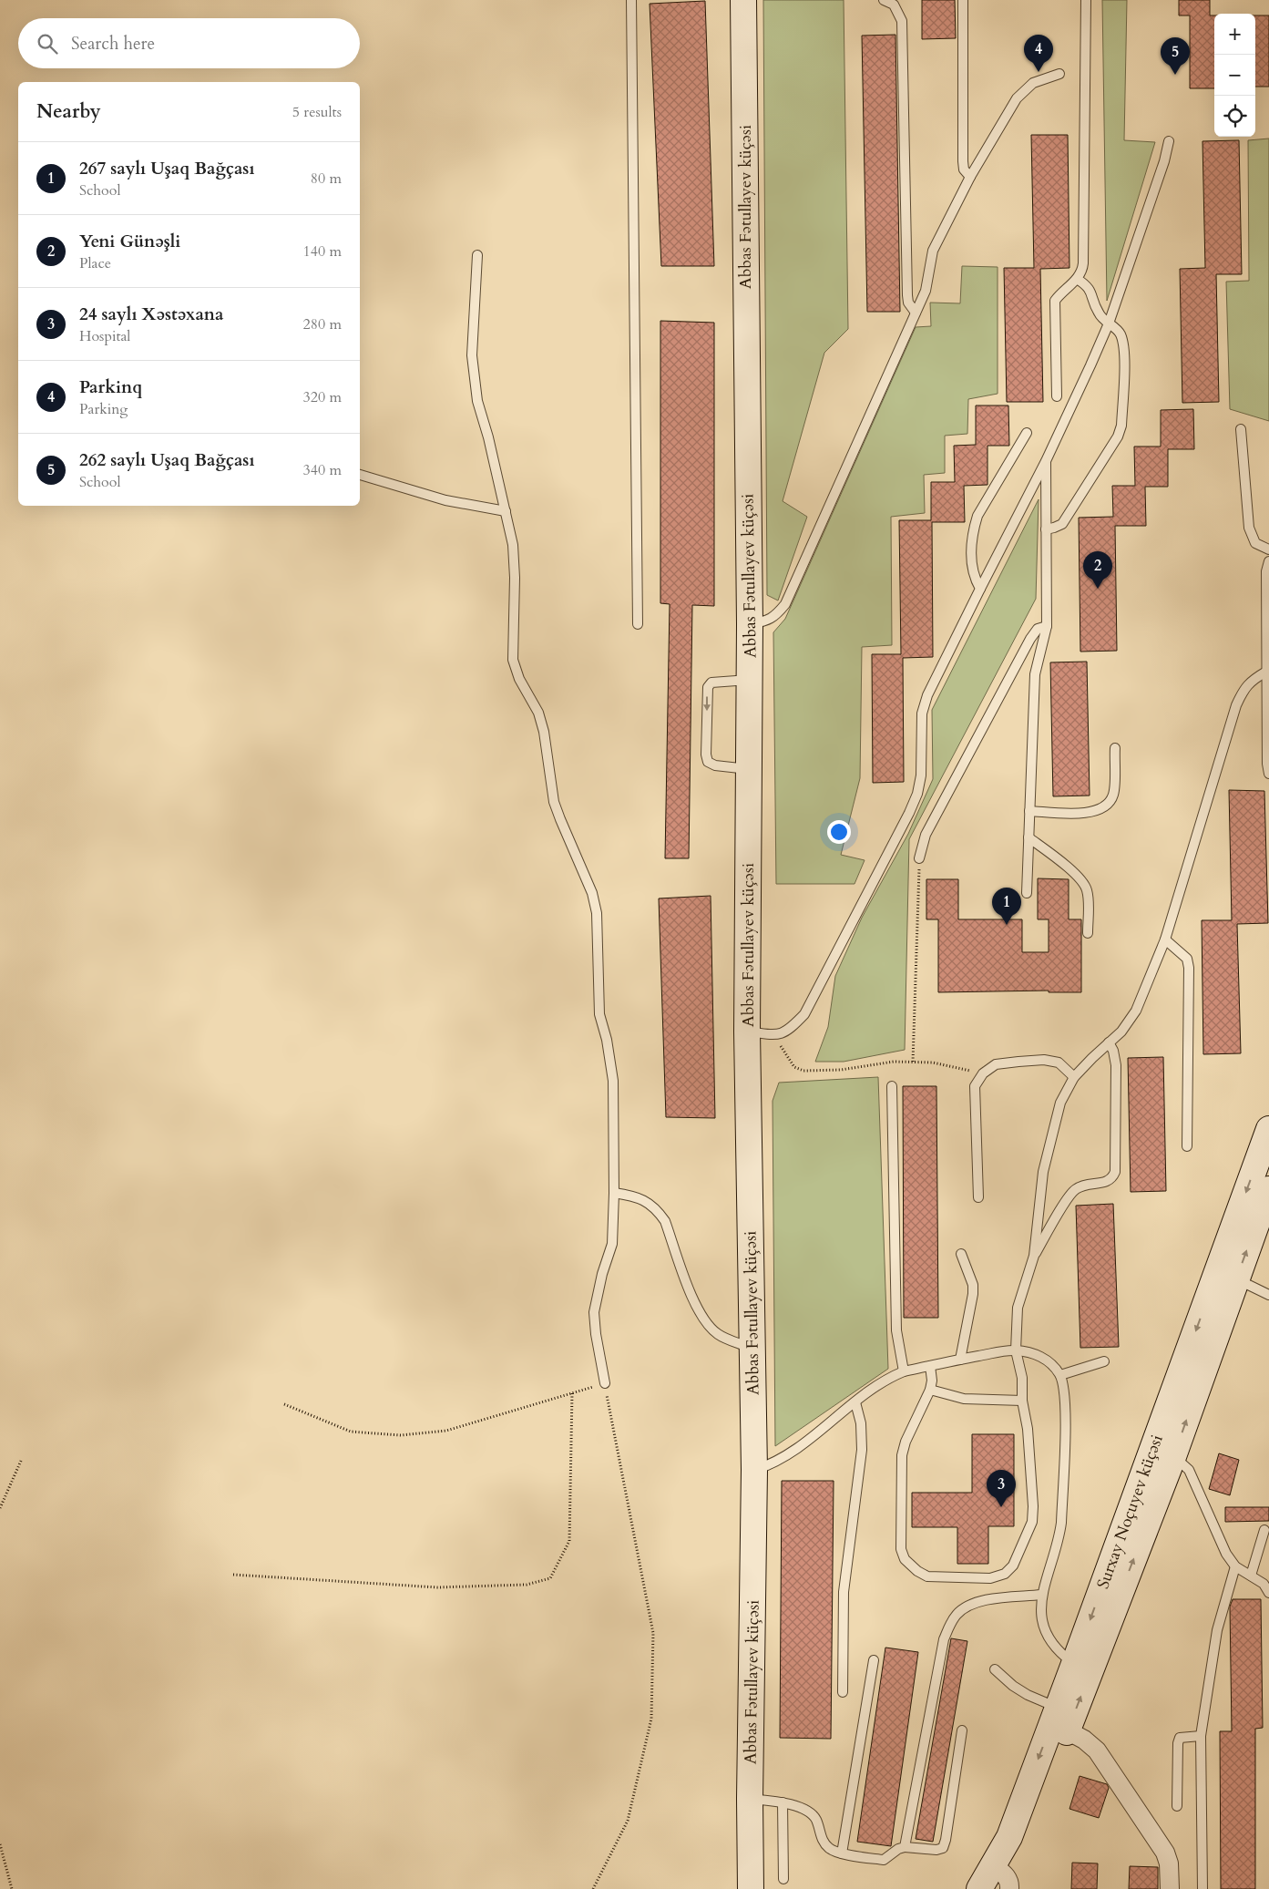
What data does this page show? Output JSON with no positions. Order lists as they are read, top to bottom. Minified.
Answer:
{"streets":{"main road":["Abbas Fətullayev küçəsi","Surxay Noçuyev küçəsi"]},"page":{"map_buttons":["+","−"],"search":"Search here","pins":["4","5","2","1","3"],"heading":["Nearby","5 results"],"list":[{"mark":"1","name":"267 saylı Uşaq Bağçası","note":"School","value":"80 m"},{"mark":"2","name":"Yeni Günəşli","note":"Place","value":"140 m"},{"mark":"3","name":"24 saylı Xəstəxana","note":"Hospital","value":"280 m"},{"mark":"4","name":"Parkinq","note":"Parking","value":"320 m"},{"mark":"5","name":"262 saylı Uşaq Bağçası","note":"School","value":"340 m"}]}}
